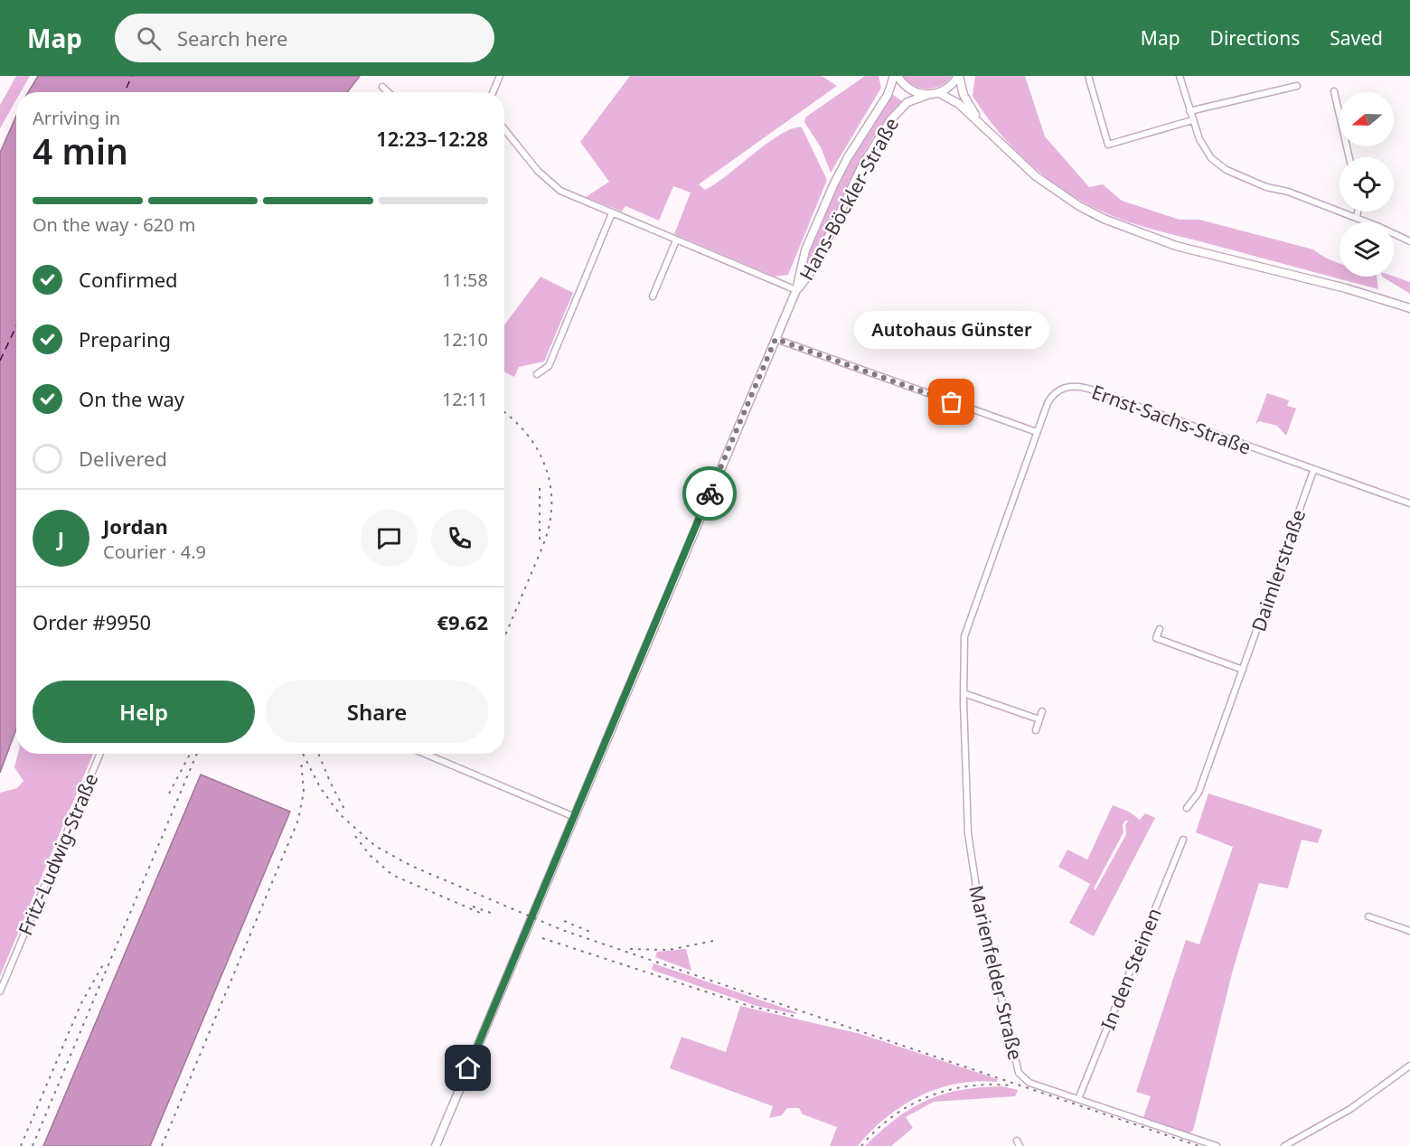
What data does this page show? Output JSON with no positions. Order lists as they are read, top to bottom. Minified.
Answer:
{"streets":{"main road":["Hans-Böckler-Straße"],"street":["Ernst-Sachs-Straße","Daimlerstraße","Fritz-Ludwig-Straße","In den Steinen","Marienfelder Straße"]},"crossings":[["Ernst-Sachs-Straße","Daimlerstraße"],["Ernst-Sachs-Straße","Marienfelder Straße"],["In den Steinen","Marienfelder Straße"]],"places":["Autohaus Günster"],"north":"left","page":{"header":"Map","search":"Search here","nav":["Map","Directions","Saved"],"heading":["4 min","Arriving in","12:23–12:28"],"panel":["Jordan","Courier · 4.9","Order #9950","€9.62"],"bar":"On the way · 620 m","list":[["Confirmed","11:58"],["Preparing","12:10"],["On the way","12:11"],"Delivered"],"bubble":"Autohaus Günster","round":"J","buttons":["Help","Share"]}}
